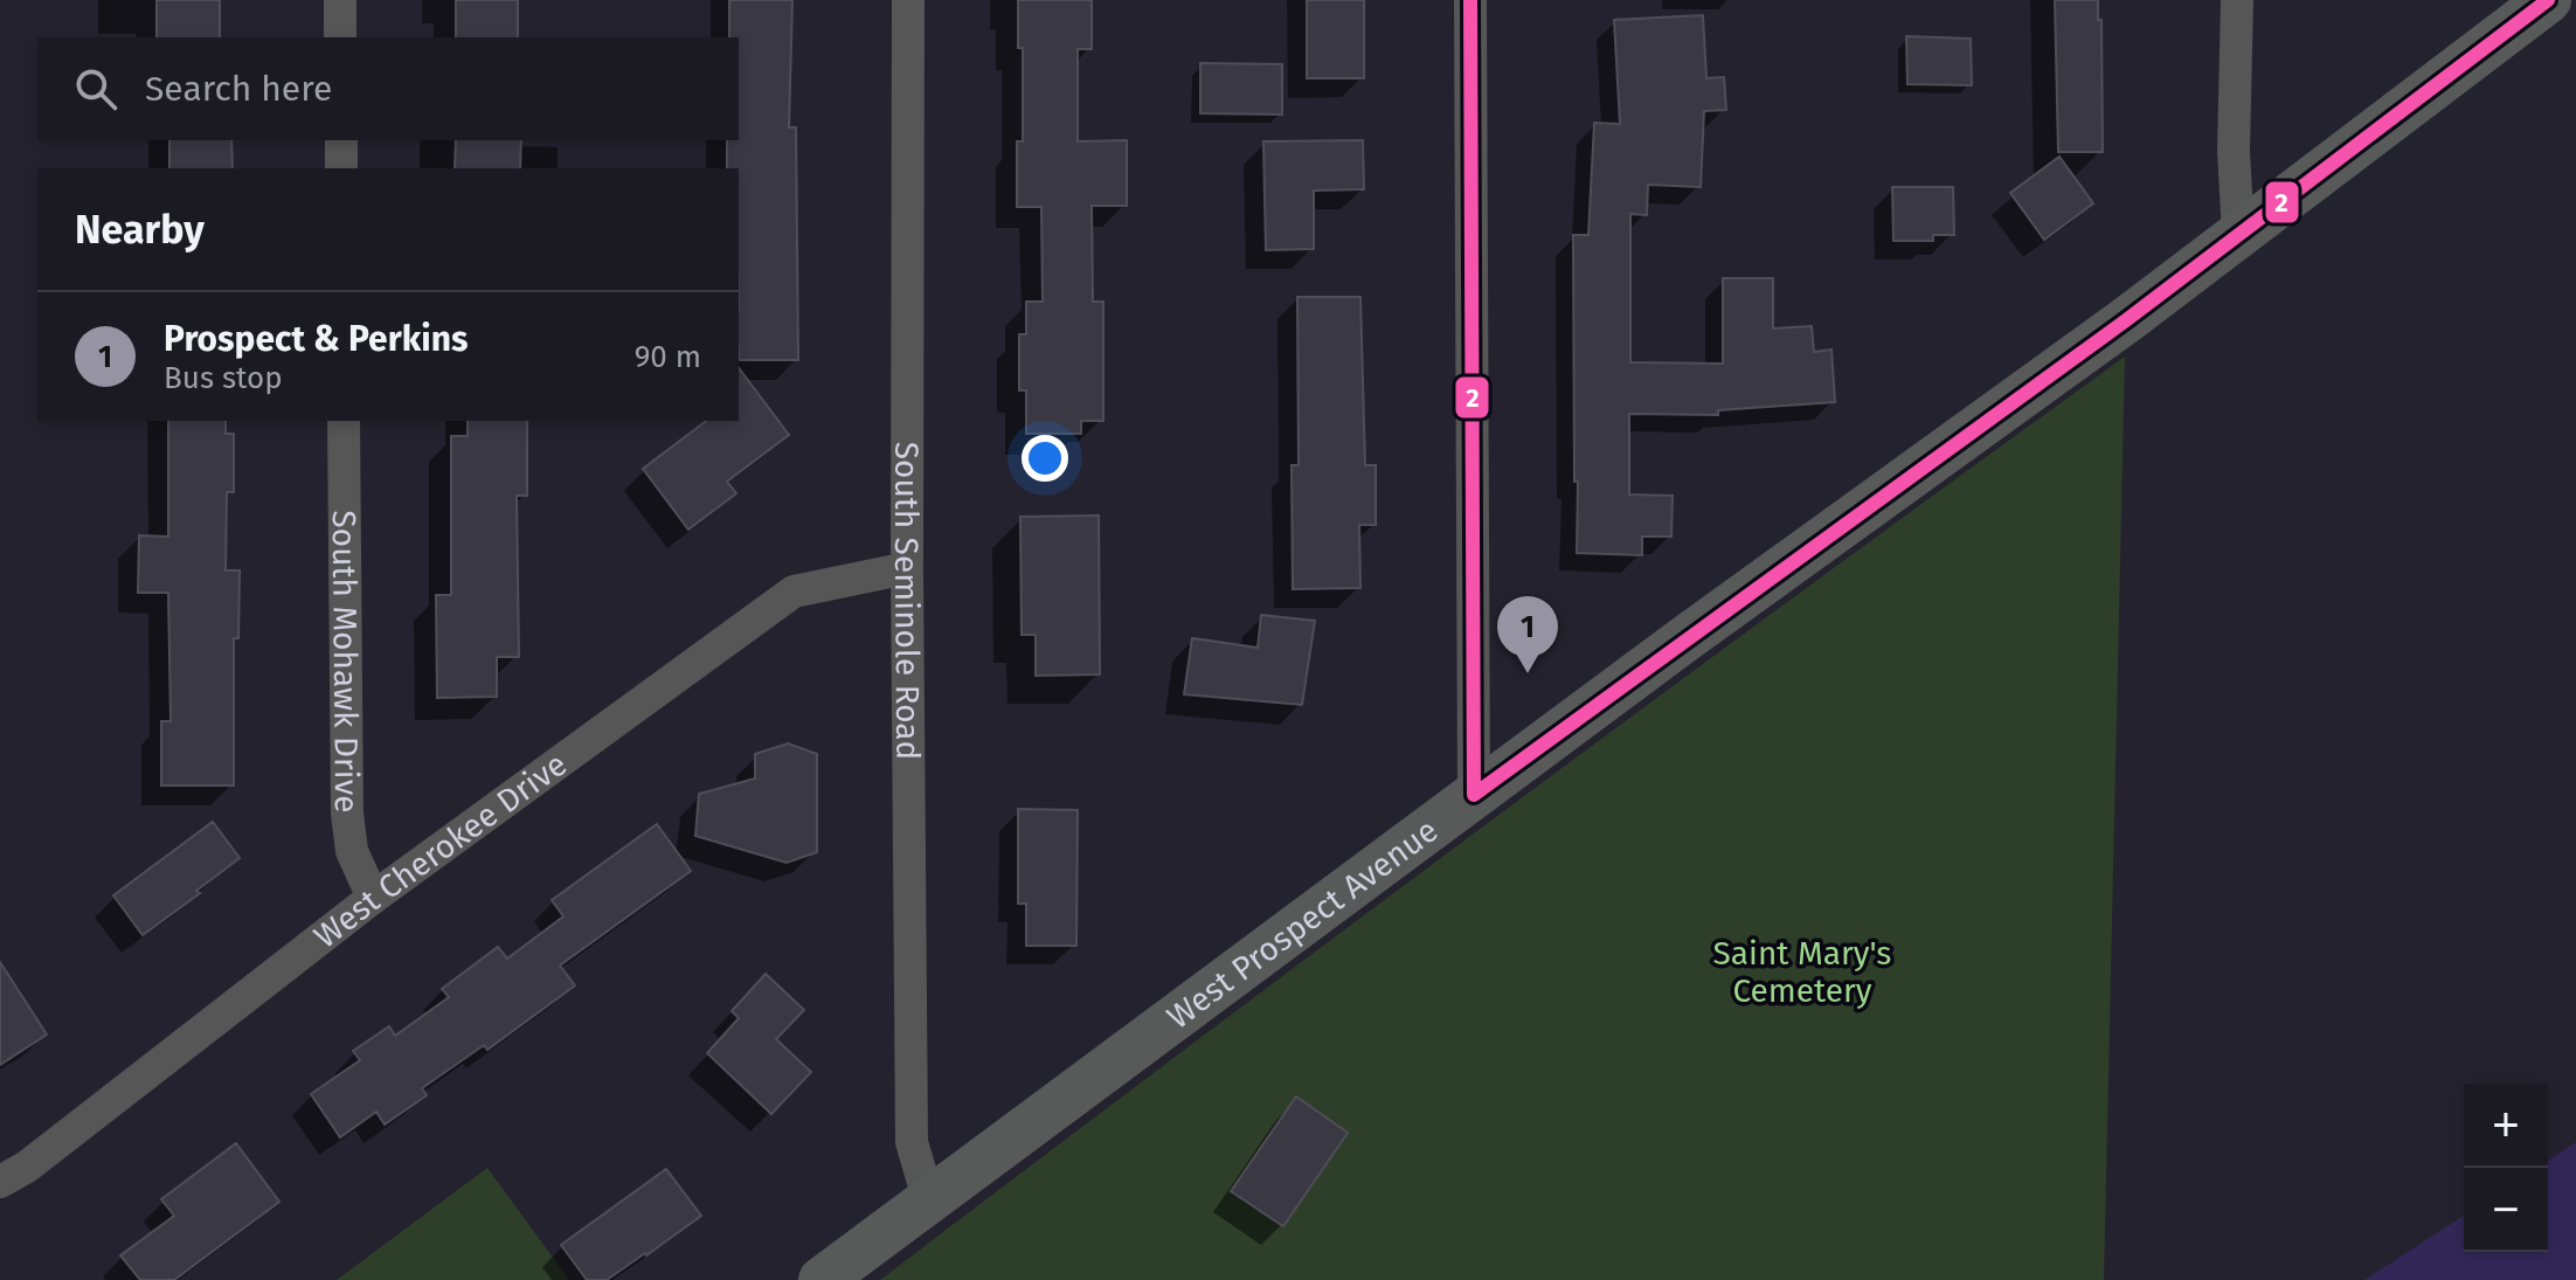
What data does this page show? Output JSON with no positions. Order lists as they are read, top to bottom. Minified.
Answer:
{"streets":{"main road":["West Prospect Avenue"],"street":["South Seminole Road","South Mohawk Drive","West Cherokee Drive"]},"crossings":[["South Seminole Road","West Cherokee Drive"],["South Seminole Road","West Prospect Avenue"],["South Mohawk Drive","West Cherokee Drive"]],"parks":["Saint Mary's Cemetery"],"lines":["transit line 2"],"page":{"search":"Search here","heading":"Nearby","list":[{"mark":"1","name":"Prospect & Perkins","note":"Bus stop","value":"90 m"}],"pins":"1","map_buttons":["+","−"]}}
